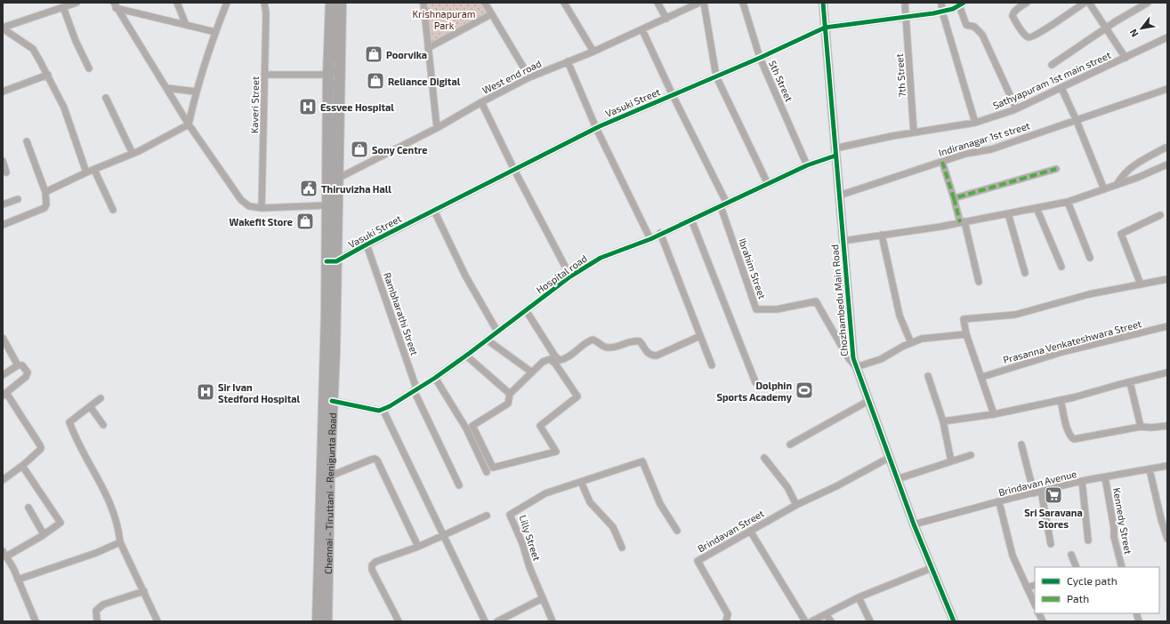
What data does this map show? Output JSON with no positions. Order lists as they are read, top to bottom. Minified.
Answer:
{"streets":{"highway":["Chennai - Tiruttani - Renigunta Road"],"street":["7th Street","West end road","Sathyapuram 1st main street","5th Street","Vasuki Street","Kaveri Street","Indiranagar 1st street","Ibrahim Street","Hospital road","Chozhambedu Main Road","Rambharathi Street","Prasanna Venkateshwara Street","Brindavan Avenue","Kennedy Street","Brindavan Street","Lilly Street"]},"crossings":[["7th Street","Sathyapuram 1st main street"],["7th Street","Vasuki Street"],["West end road","Chennai - Tiruttani - Renigunta Road"],["Sathyapuram 1st main street","Hospital road"],["Sathyapuram 1st main street","Chozhambedu Main Road"],["5th Street","Vasuki Street"],["5th Street","Hospital road"],["Vasuki Street","Chozhambedu Main Road"],["Vasuki Street","Rambharathi Street"],["Vasuki Street","Chennai - Tiruttani - Renigunta Road"],["Indiranagar 1st street","Chozhambedu Main Road"],["Ibrahim Street","Hospital road"],["Ibrahim Street","Chozhambedu Main Road"],["Hospital road","Chozhambedu Main Road"],["Hospital road","Rambharathi Street"],["Hospital road","Chennai - Tiruttani - Renigunta Road"],["Chozhambedu Main Road","Brindavan Avenue"],["Chozhambedu Main Road","Brindavan Street"],["Brindavan Avenue","Kennedy Street"]],"parks":["Krishnapuram Park"],"places":{"shop":["Poorvika","Reliance Digital","Sony Centre","Wakefit Store"],"hospital":["Essvee Hospital","Sir Ivan Stedford Hospital"],"public building":["Thiruvizha Hall"],"sports":["Dolphin Sports Academy"],"supermarket":["Sri Saravana Stores"]},"legend":["Cycle path","Path"],"north":"bottom left"}
